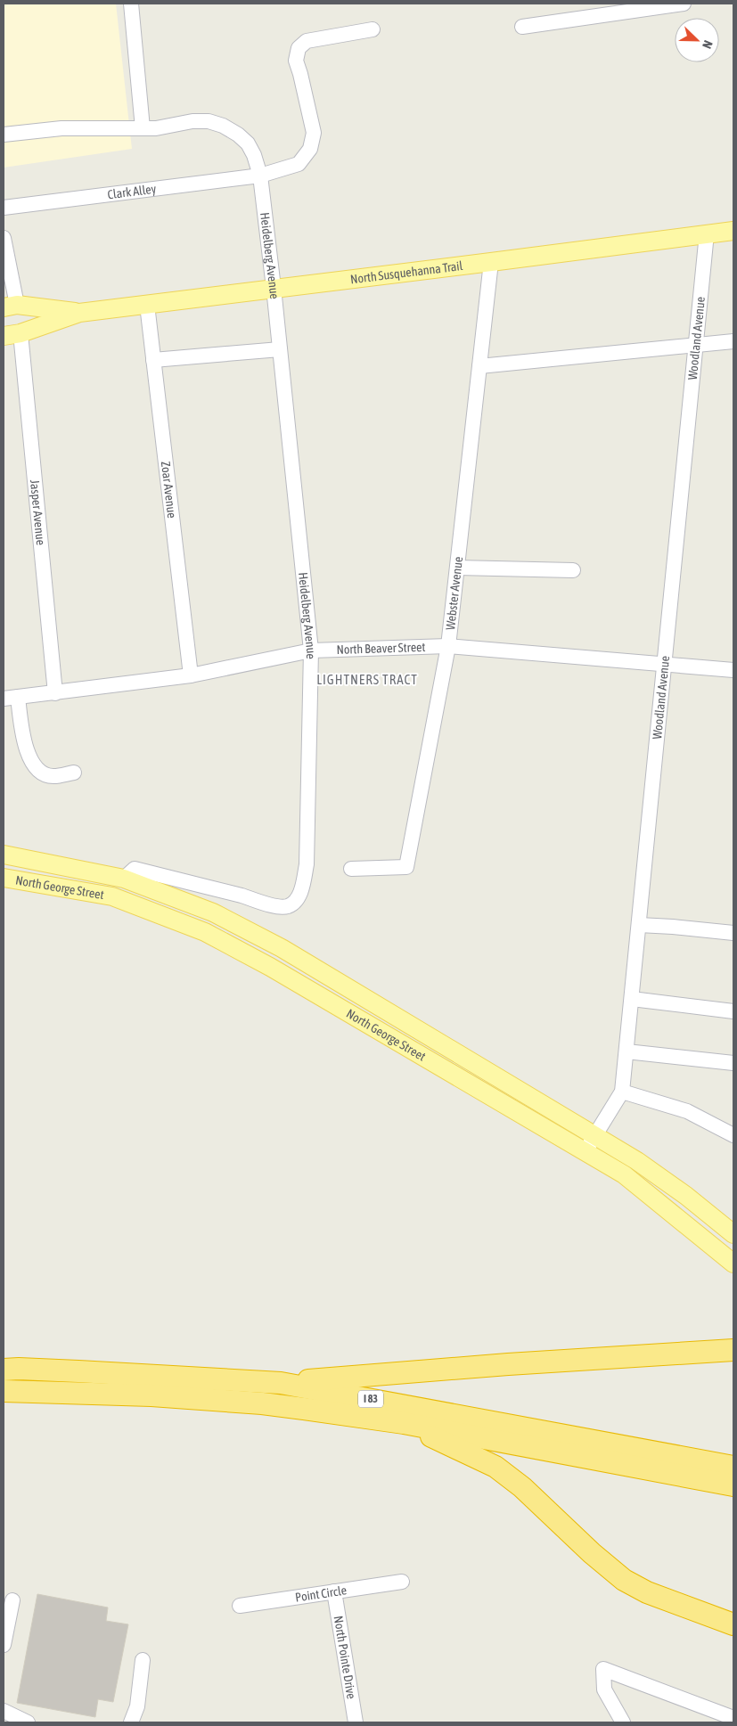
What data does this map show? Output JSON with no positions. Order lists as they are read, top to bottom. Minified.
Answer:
{"streets":{"highway":["I 83"],"main road":["North Susquehanna Trail","North George Street"],"street":["Clark Alley","Heidelberg Avenue","Woodland Avenue","Zoar Avenue","Jasper Avenue","Webster Avenue","North Beaver Street","Point Circle","North Pointe Drive"]},"crossings":[["Clark Alley","Heidelberg Avenue"],["Heidelberg Avenue","North Susquehanna Trail"],["Heidelberg Avenue","North Beaver Street"],["Heidelberg Avenue","North George Street"],["North Susquehanna Trail","Woodland Avenue"],["North Susquehanna Trail","Zoar Avenue"],["North Susquehanna Trail","Jasper Avenue"],["North Susquehanna Trail","Webster Avenue"],["Woodland Avenue","North Beaver Street"],["Woodland Avenue","North George Street"],["Zoar Avenue","North Beaver Street"],["Jasper Avenue","North Beaver Street"],["Webster Avenue","North Beaver Street"],["Point Circle","North Pointe Drive"]],"districts":["LIGHTNERS TRACT"],"north":"bottom right"}
